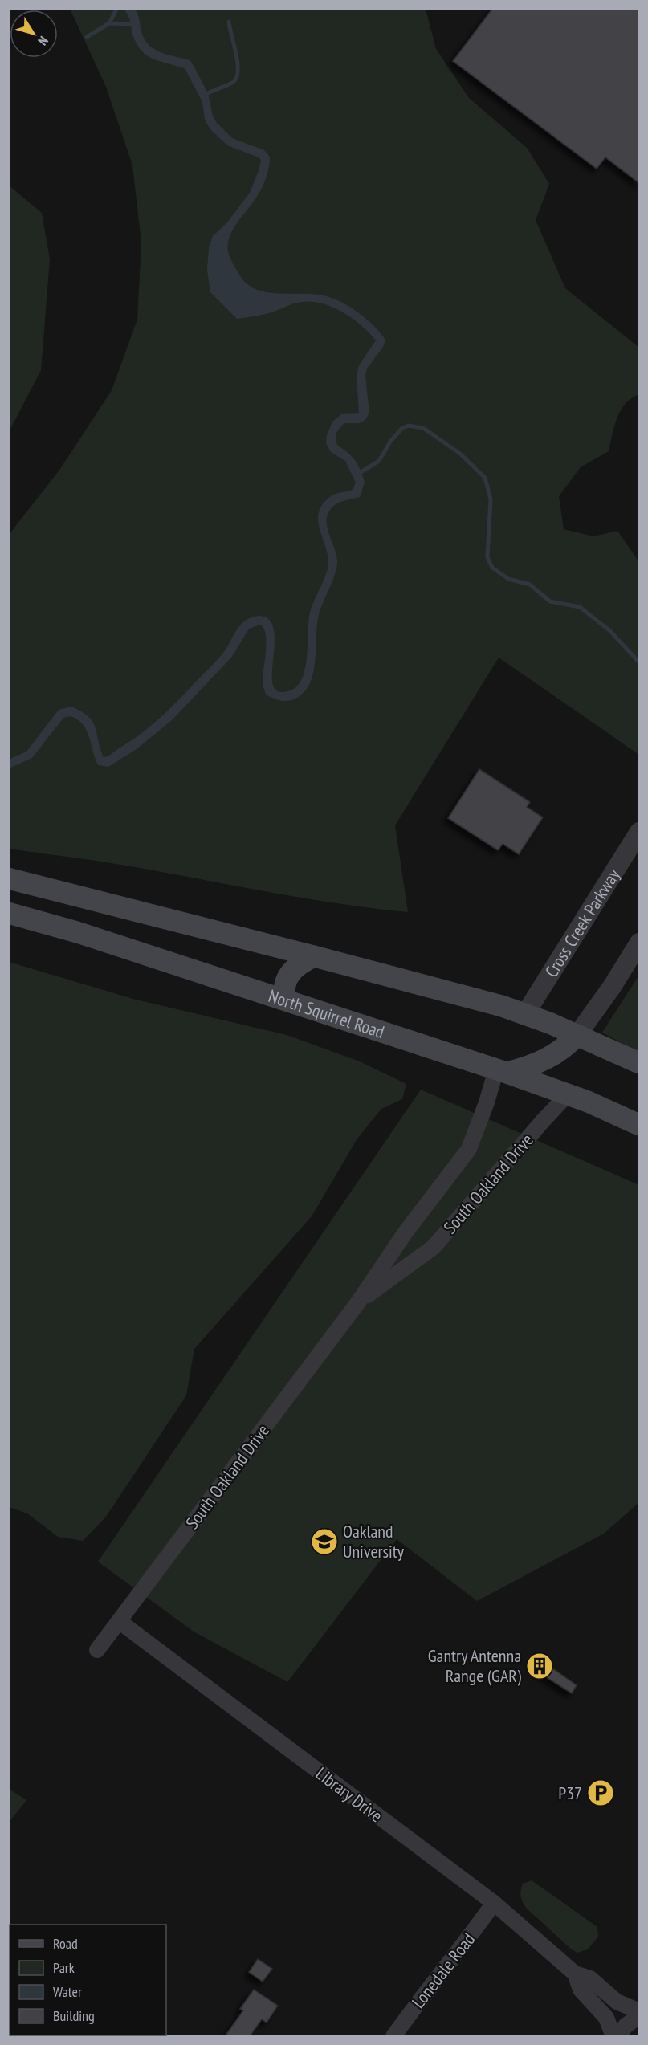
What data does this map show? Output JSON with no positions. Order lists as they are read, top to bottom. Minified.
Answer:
{"streets":{"main road":["North Squirrel Road"],"street":["Cross Creek Parkway","South Oakland Drive","Library Drive","Lonedale Road"]},"crossings":[["North Squirrel Road","South Oakland Drive"],["South Oakland Drive","Library Drive"],["Library Drive","Lonedale Road"]],"places":{"school or university":["Oakland University"],"building":["Gantry Antenna Range (GAR)"],"parking":["P37"]},"legend":["Road","Park","Water","Building"],"north":"bottom right"}
